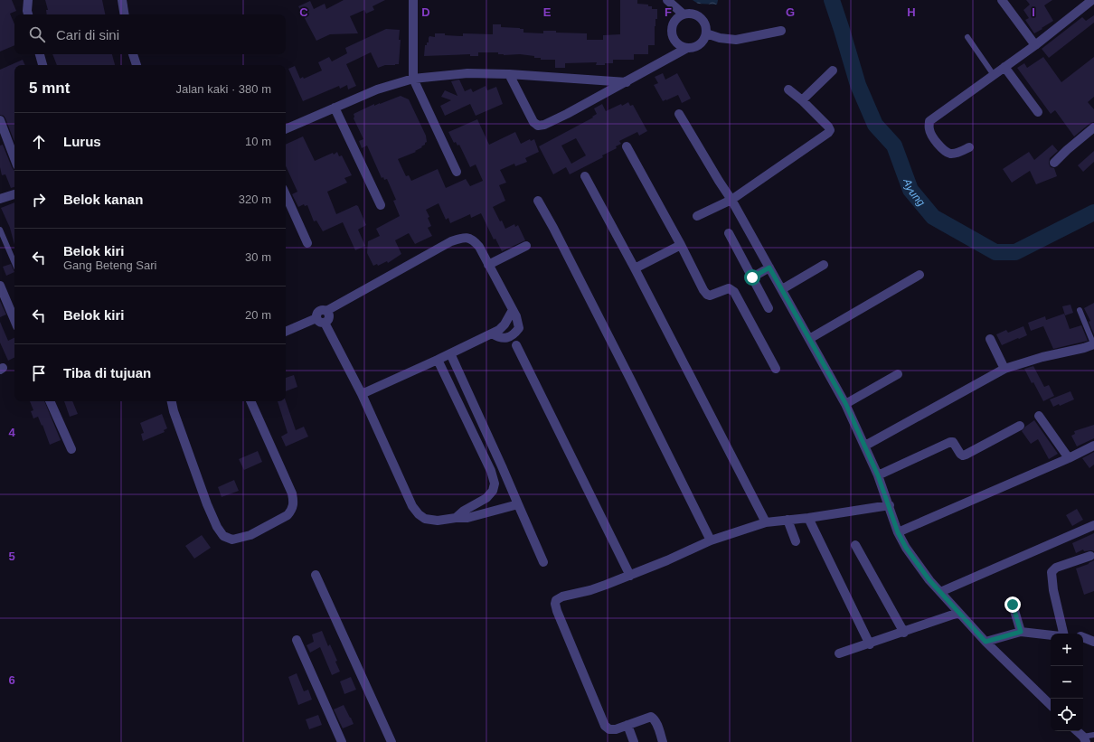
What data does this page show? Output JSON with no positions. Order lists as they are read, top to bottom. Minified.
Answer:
{"water":["Ayung"],"page":{"search":"Cari di sini","heading":["5 mnt","Jalan kaki · 380 m"],"list":[["Lurus","10 m"],["Belok kanan","320 m"],["Belok kiri","Gang Beteng Sari","30 m"],["Belok kiri","20 m"],"Tiba di tujuan"],"map_buttons":["+","−"]},"grid":{"columns":["C","D","E","F","G","H","I"],"rows":["4","5","6"]}}
